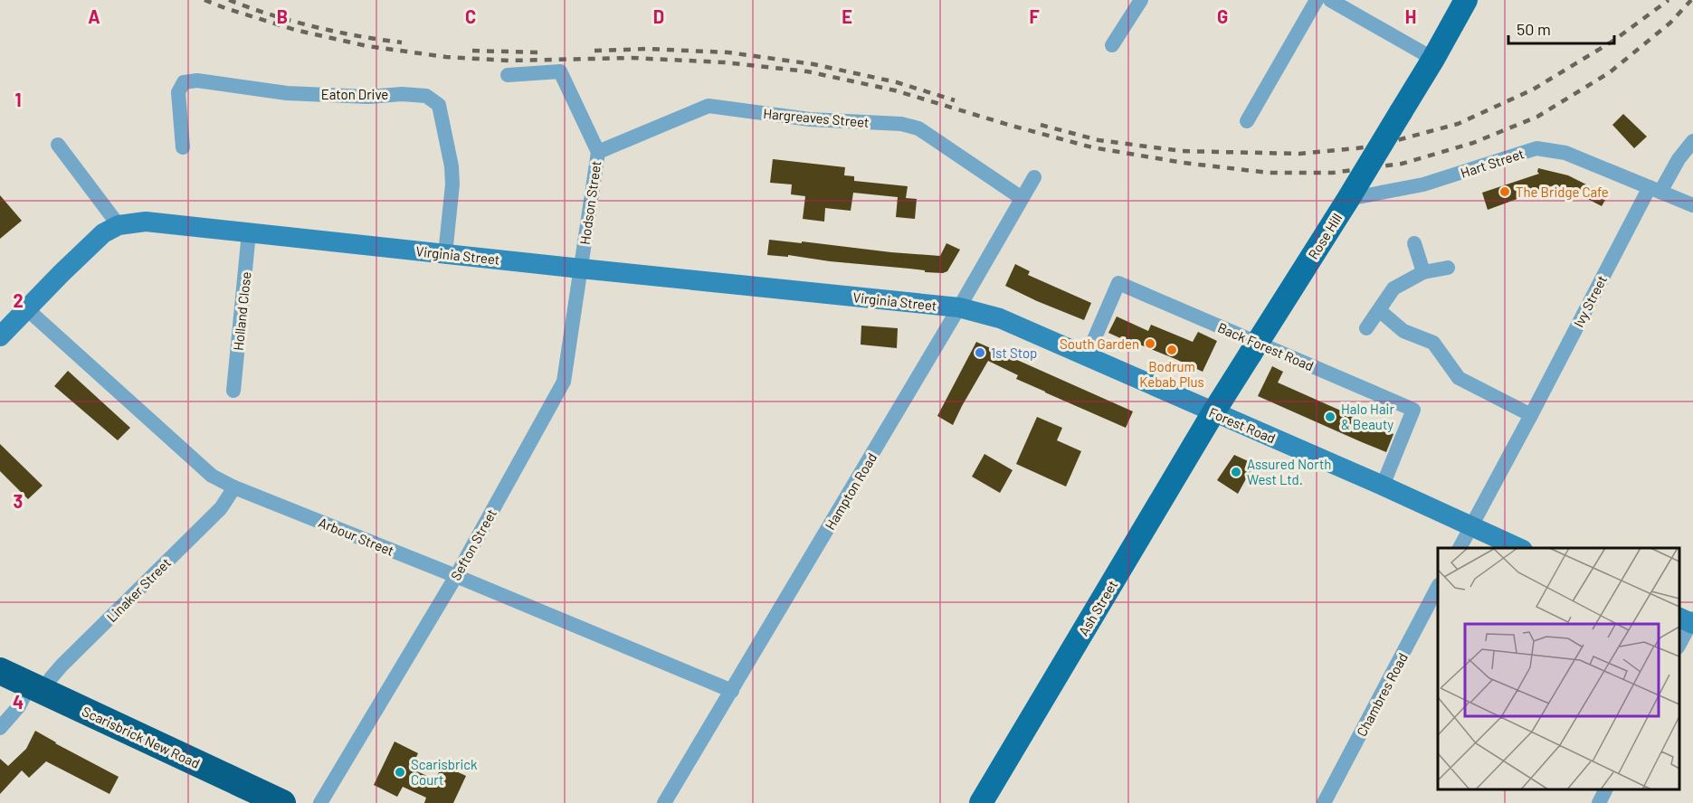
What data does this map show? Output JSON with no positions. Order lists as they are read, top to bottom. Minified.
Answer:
{"streets":{"highway":["Scarisbrick New Road"],"main road":["Rose Hill","Ash Street"],"street":["Eaton Drive","Hargreaves Street","Hart Street","Hodson Street","Virginia Street","Ivy Street","Holland Close","Back Forest Road","Forest Road","Hampton Road","Arbour Street","Sefton Street","Linaker Street","Chambres Road"]},"crossings":[["Eaton Drive","Virginia Street"],["Hargreaves Street","Hodson Street"],["Hargreaves Street","Hampton Road"],["Hart Street","Rose Hill"],["Hart Street","Ivy Street"],["Hodson Street","Virginia Street"],["Hodson Street","Sefton Street"],["Rose Hill","Forest Road"],["Rose Hill","Ash Street"],["Virginia Street","Holland Close"],["Virginia Street","Forest Road"],["Virginia Street","Hampton Road"],["Virginia Street","Arbour Street"],["Virginia Street","Sefton Street"],["Ivy Street","Forest Road"],["Back Forest Road","Forest Road"],["Forest Road","Hampton Road"],["Forest Road","Ash Street"],["Hampton Road","Arbour Street"],["Arbour Street","Sefton Street"],["Arbour Street","Linaker Street"],["Linaker Street","Scarisbrick New Road"]],"places":["The Bridge Cafe","South Garden","Bodrum Kebab Plus","1st Stop","Halo Hair & Beauty","Assured North West Ltd.","Scarisbrick Court"],"scale_bar":"50 m","grid":{"columns":["A","B","C","D","E","F","G","H"],"rows":["1","2","3","4"]}}
